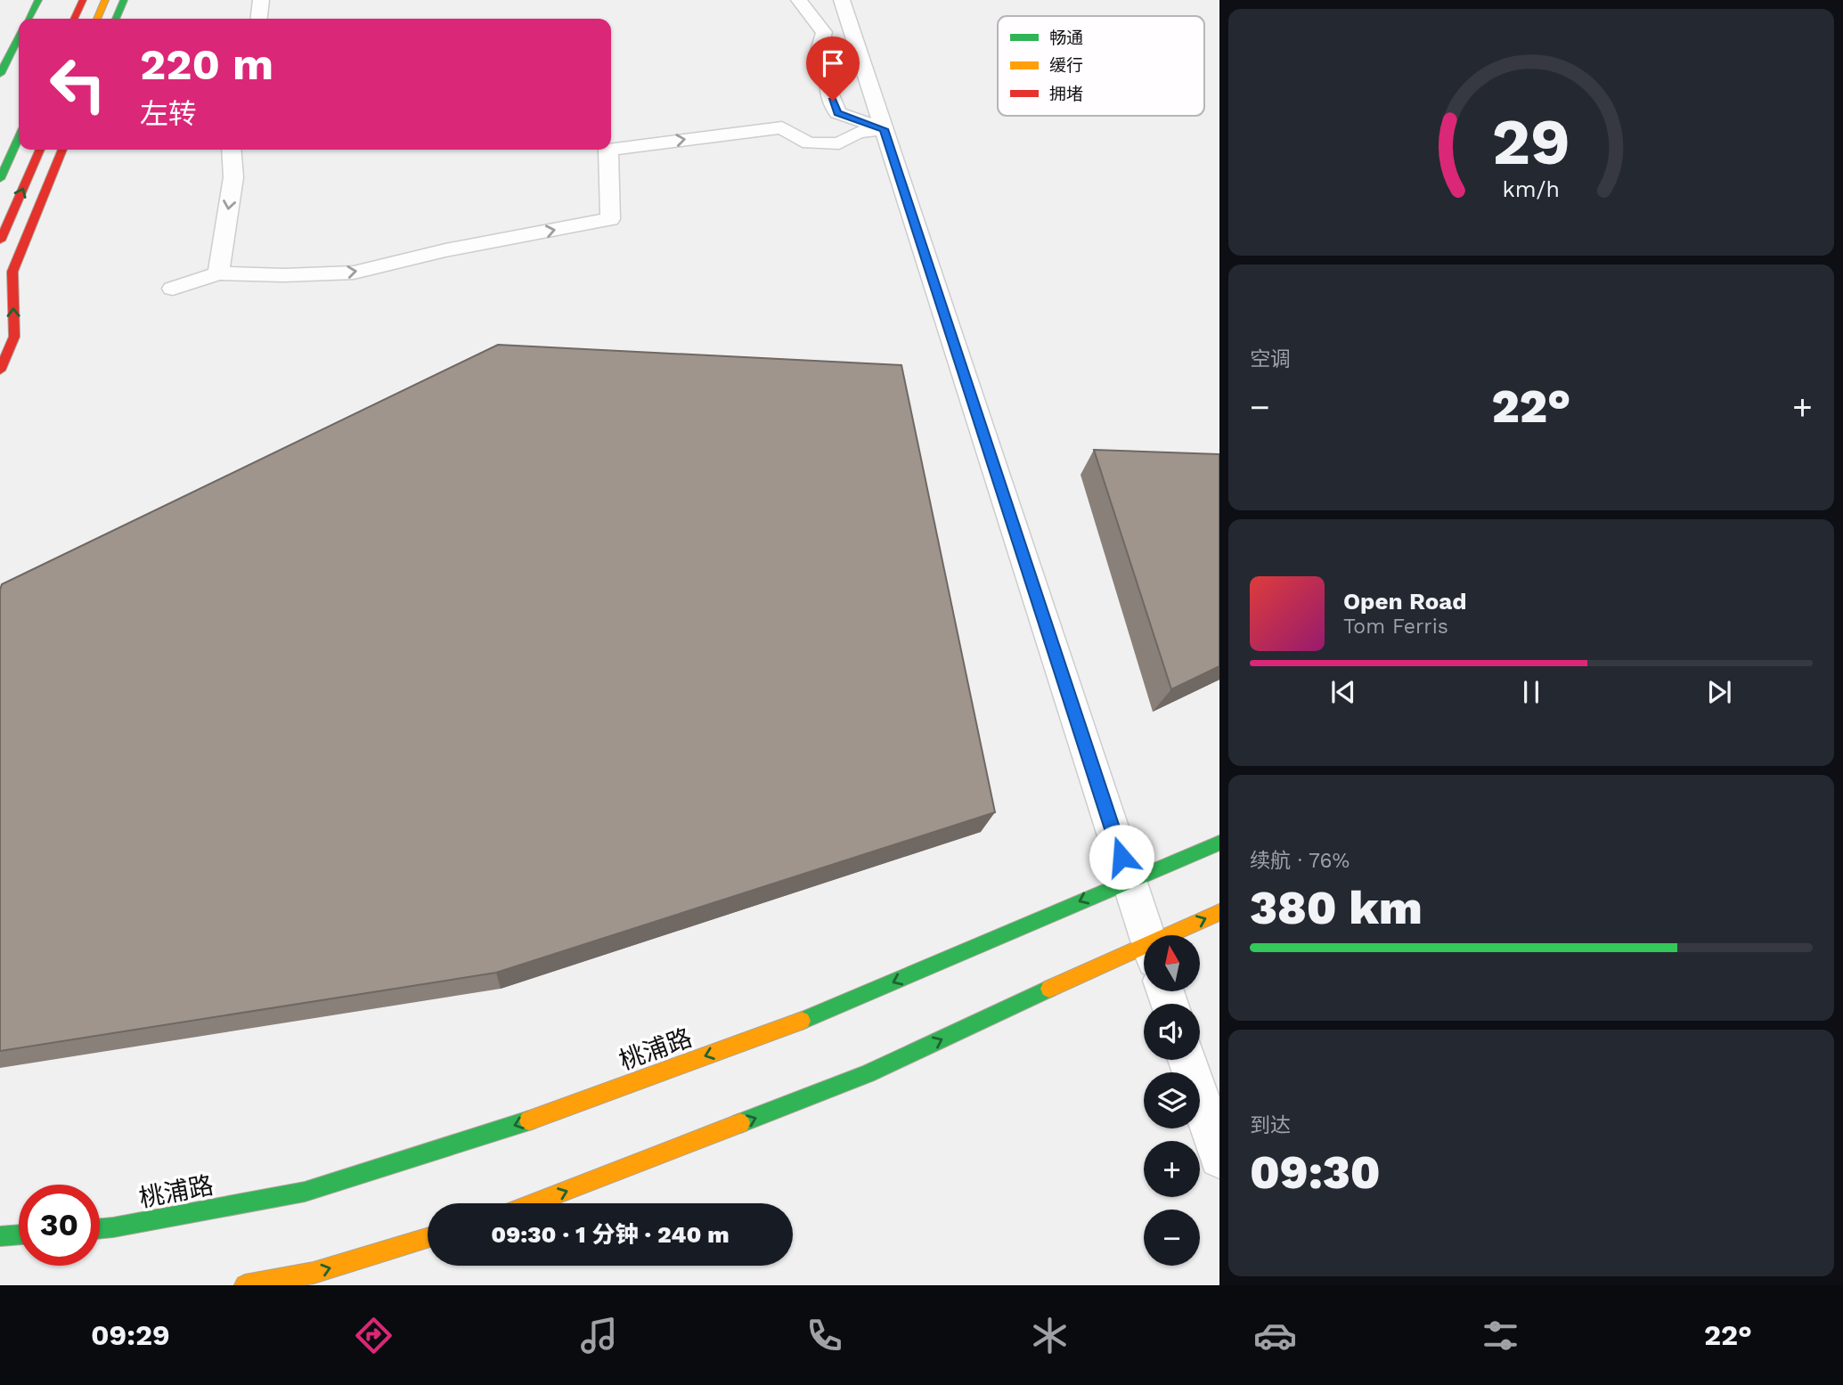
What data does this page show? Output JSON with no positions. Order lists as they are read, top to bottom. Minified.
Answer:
{"streets":{"main road":["桃浦路"]},"legend":["畅通","缓行","拥堵"],"north":"top","page":{"turn":["220 m","左转"],"tile":["空调",["续航 · 76%","380 km"],["到达","09:30"]],"heat":["−","22°","+"],"song":["Open Road","Tom Ferris"],"map_buttons":["+","−"],"limit":"30","trip":"09:30 · 1 分钟 · 240 m","tabs":["09:29","22°"],"gauge":["29","km/h"]}}
